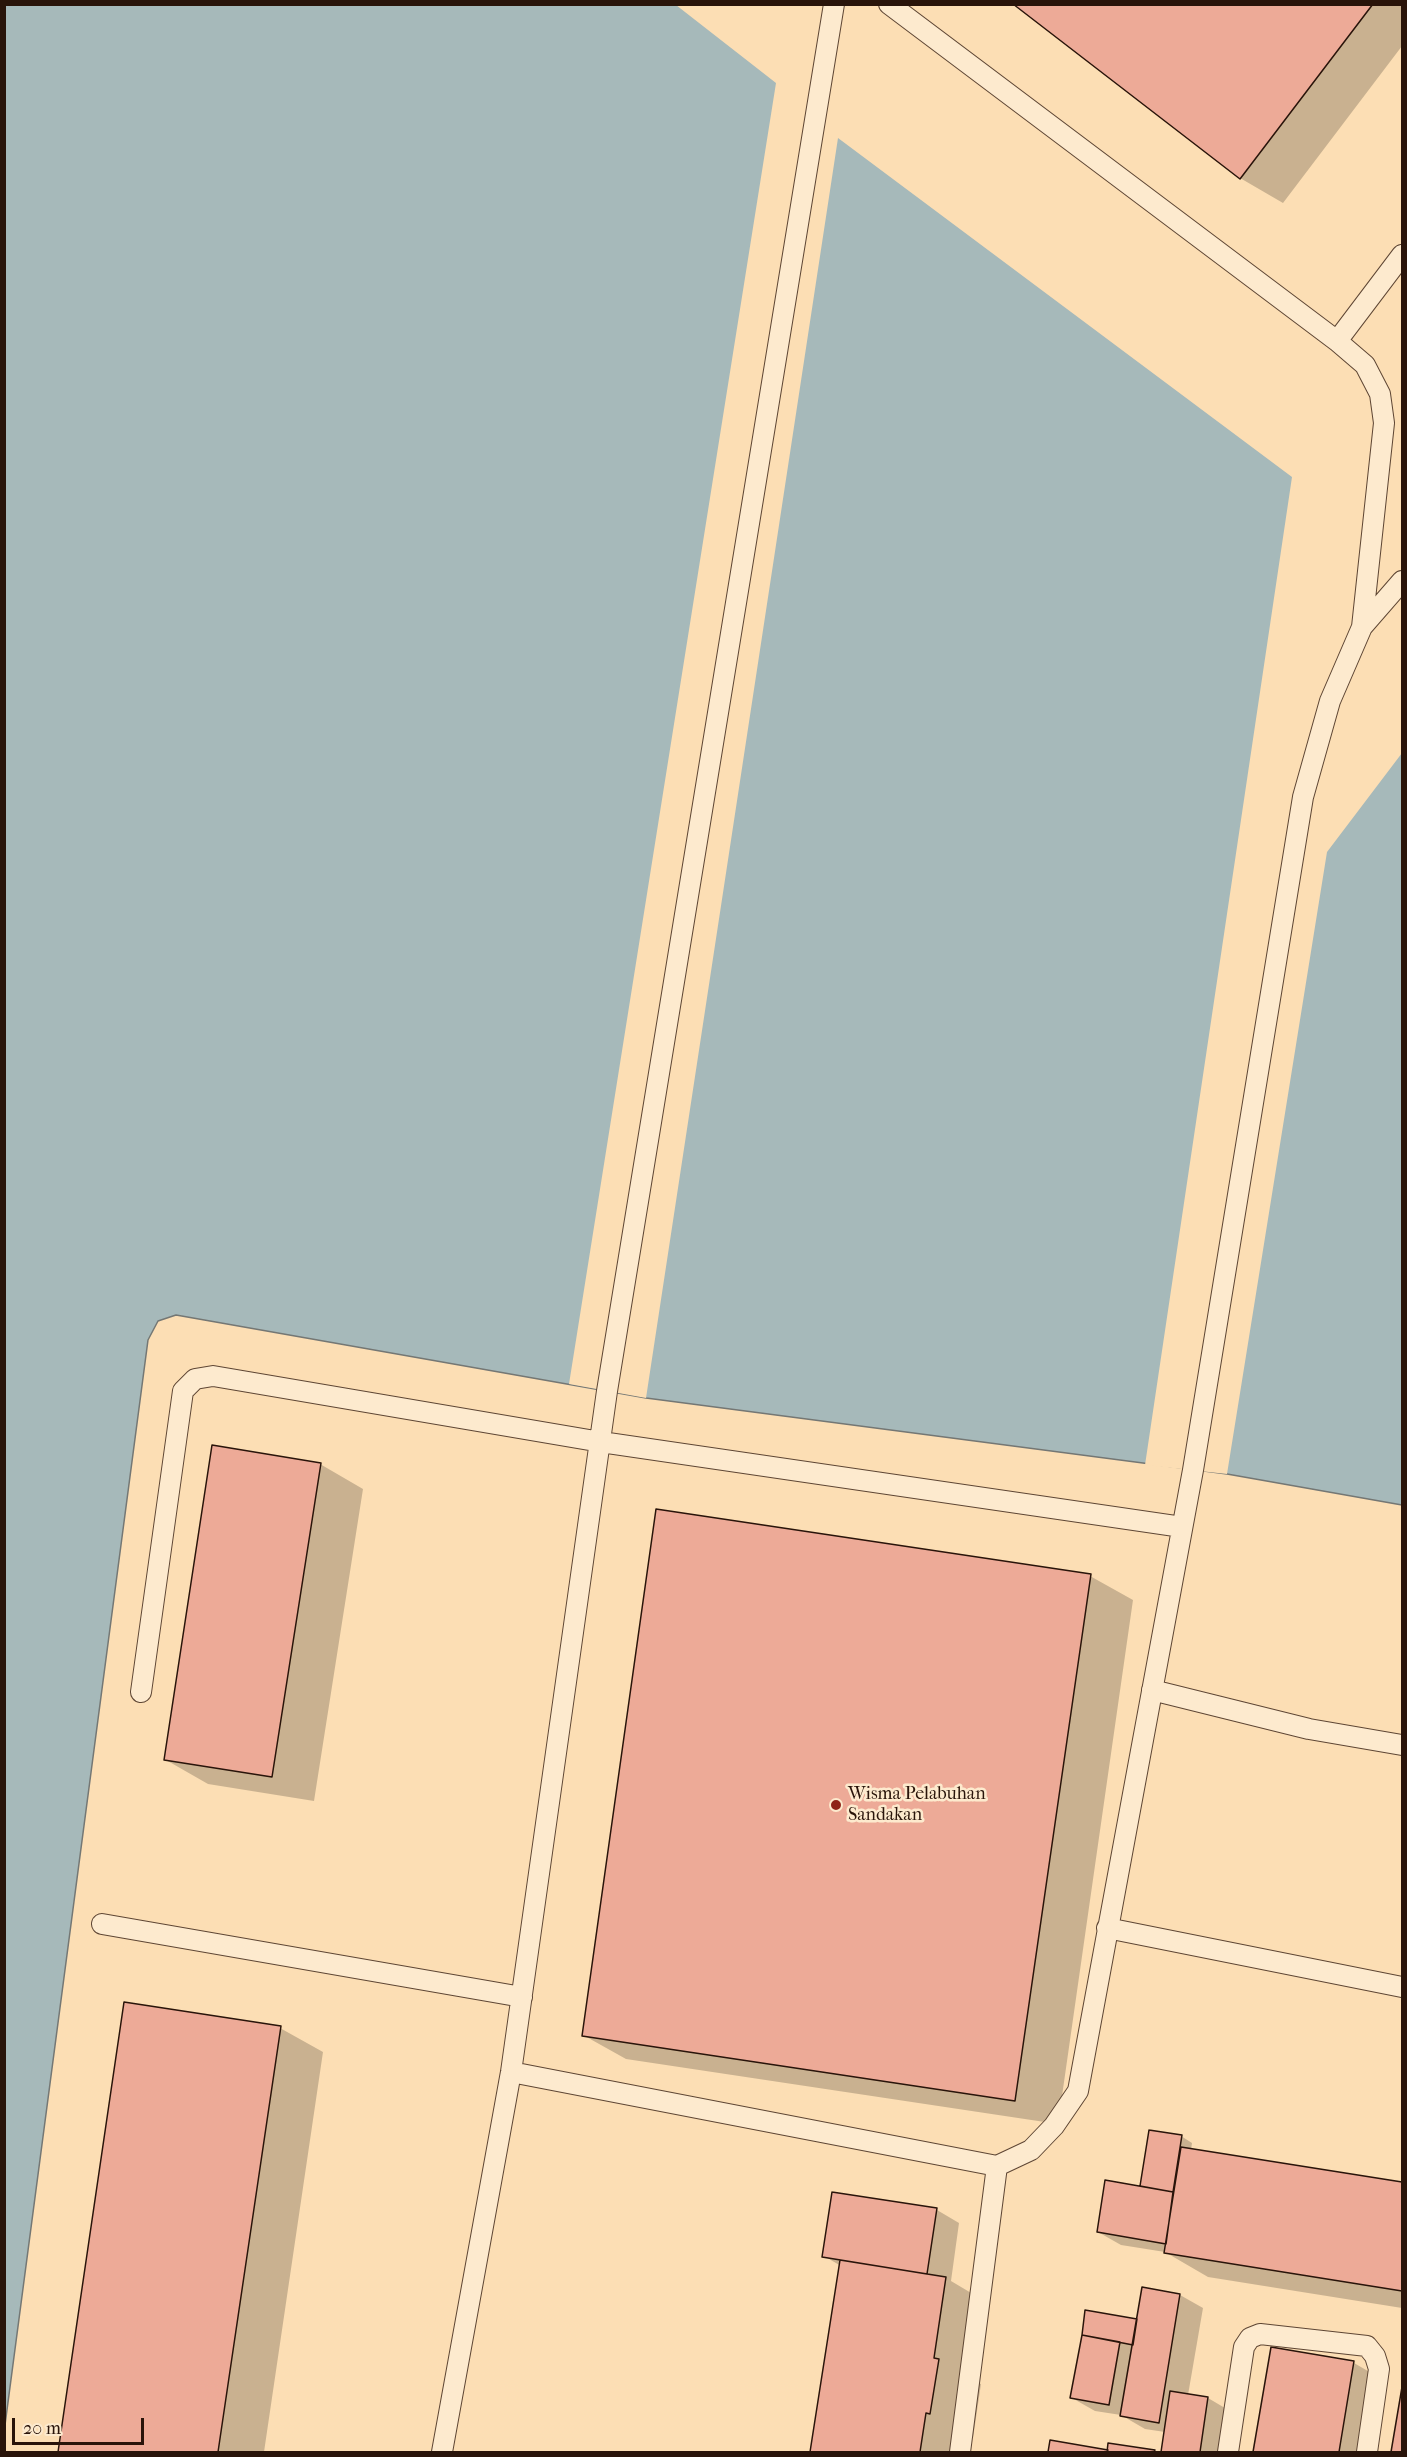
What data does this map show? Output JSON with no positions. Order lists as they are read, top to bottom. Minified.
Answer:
{"places":["Wisma Pelabuhan Sandakan"],"scale_bar":"20 m"}
